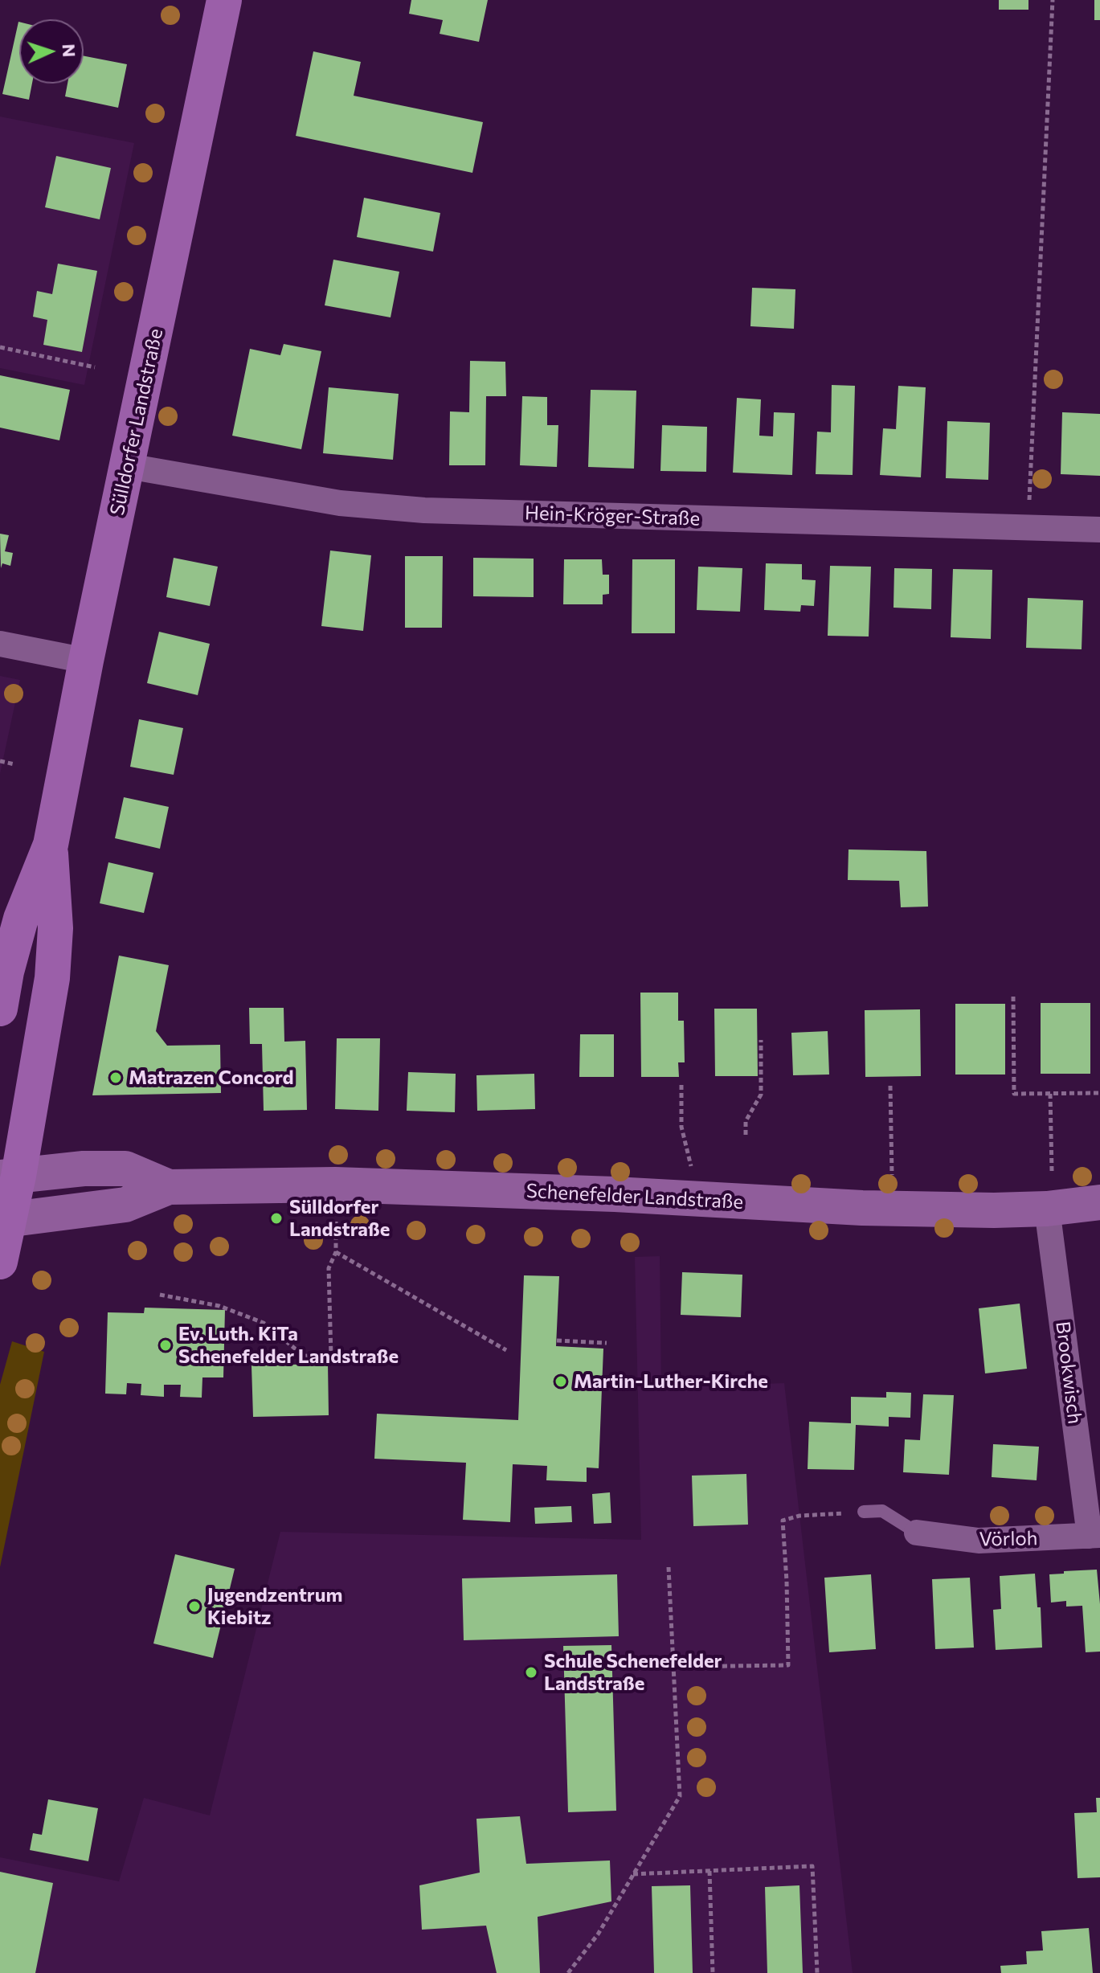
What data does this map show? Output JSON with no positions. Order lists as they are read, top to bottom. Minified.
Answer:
{"streets":{"main road":["Sülldorfer Landstraße","Schenefelder Landstraße"],"street":["Hein-Kröger-Straße","Brookwisch","Vörloh"]},"crossings":[["Sülldorfer Landstraße","Hein-Kröger-Straße"],["Sülldorfer Landstraße","Schenefelder Landstraße"],["Schenefelder Landstraße","Brookwisch"],["Brookwisch","Vörloh"]],"places":["Matrazen Concord","Sülldorfer Landstraße","Ev. Luth. KiTa Schenefelder Landstraße","Martin-Luther-Kirche","Jugendzentrum Kiebitz","Schule Schenefelder Landstraße"],"north":"right"}
